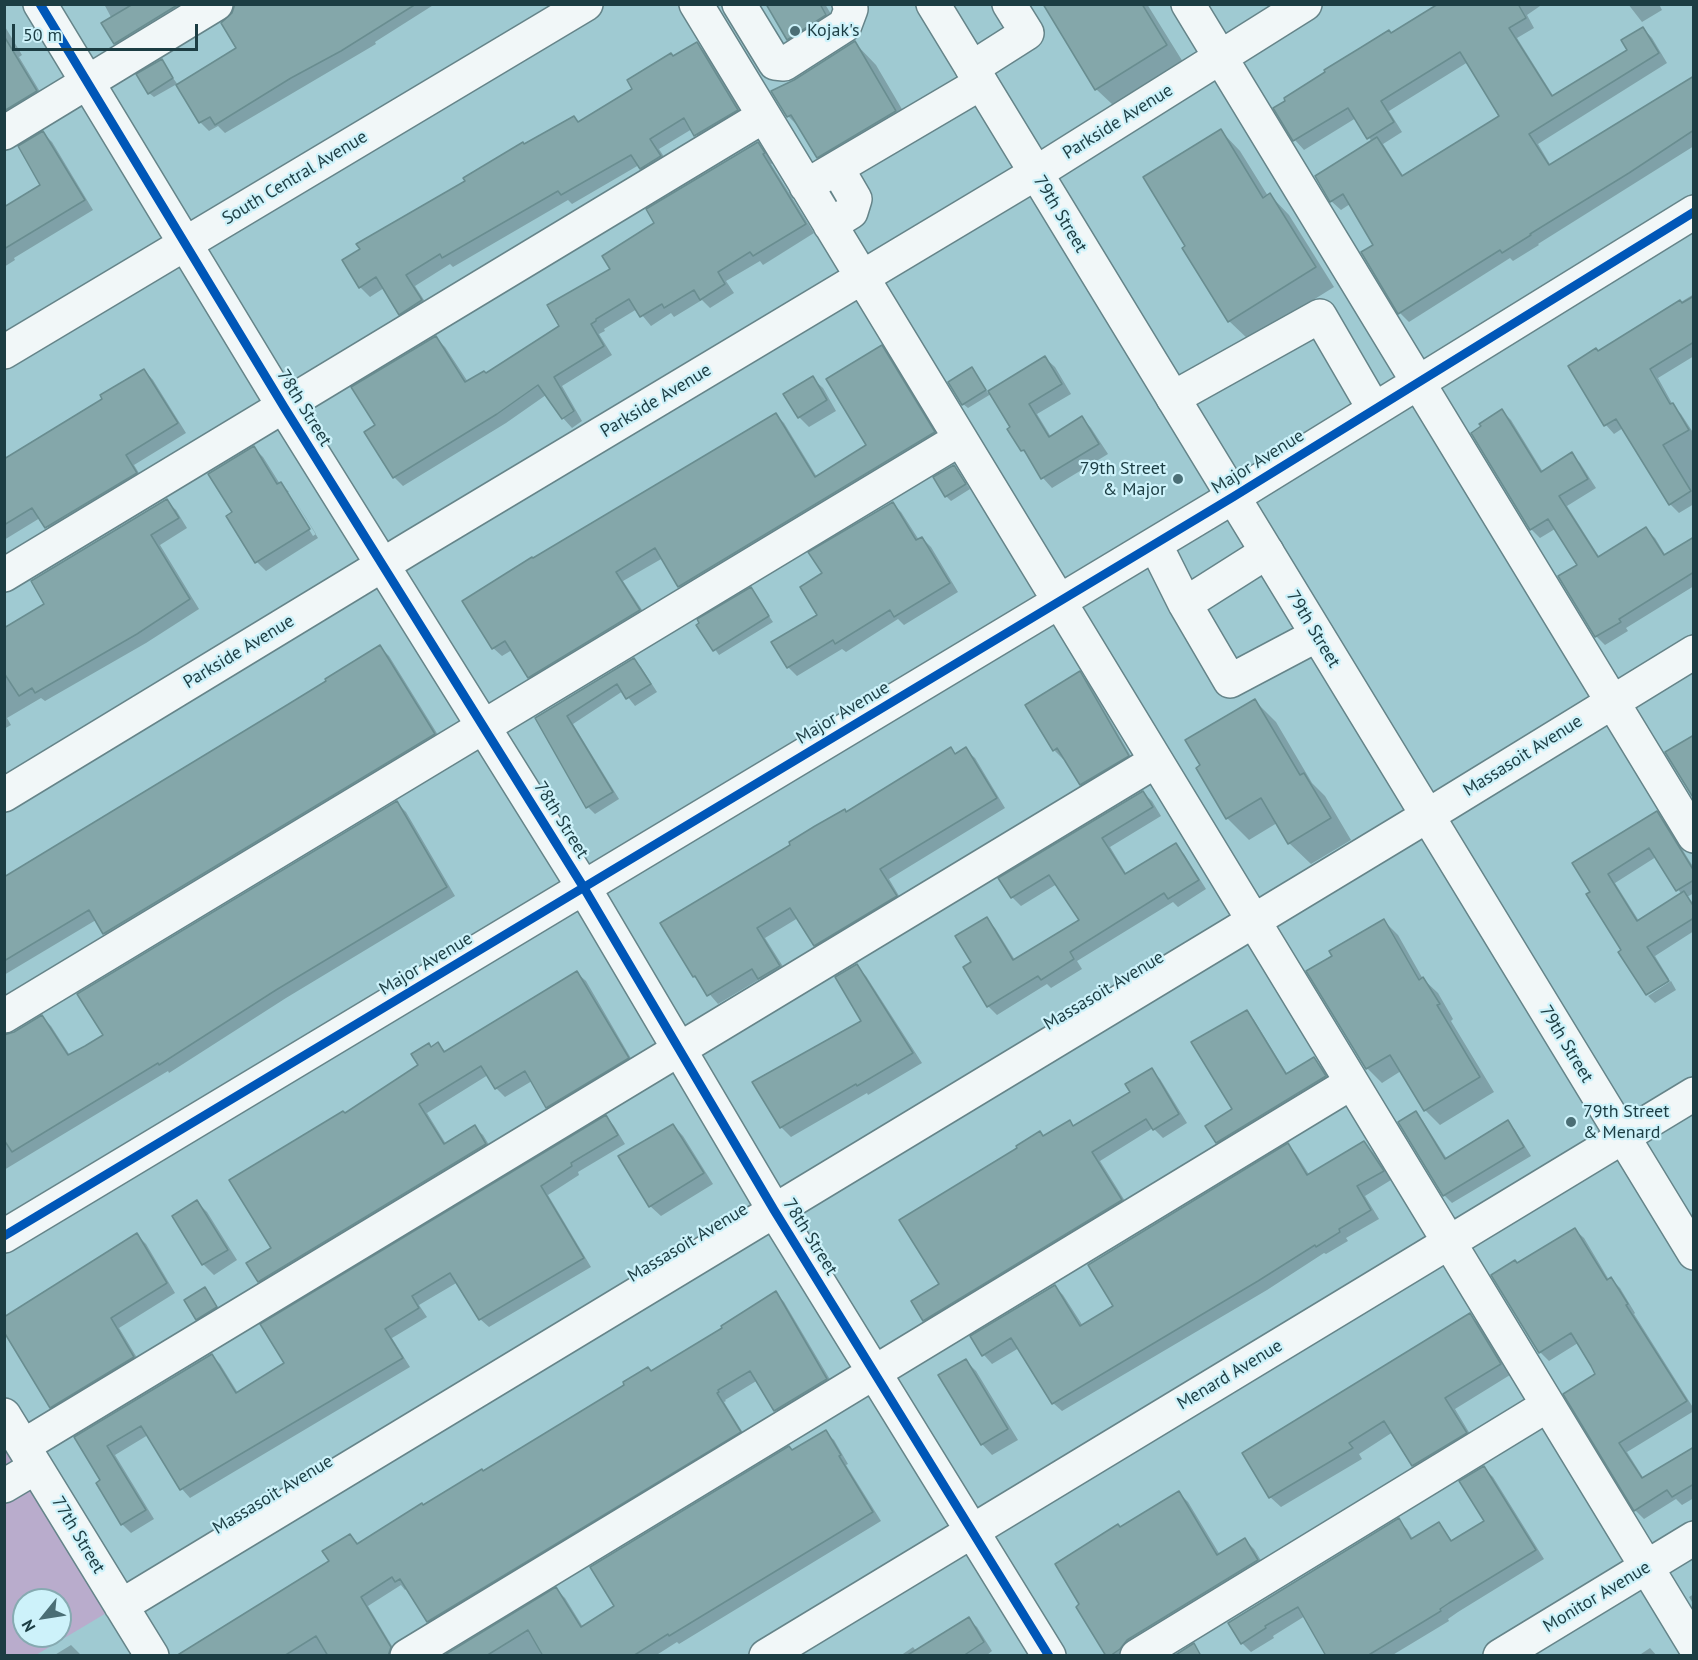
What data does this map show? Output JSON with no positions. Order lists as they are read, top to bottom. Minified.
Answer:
{"streets":{"street":["Parkside Avenue","South Central Avenue","79th Street","78th Street","Major Avenue","Massasoit Avenue","Menard Avenue","77th Street","Monitor Avenue"]},"crossings":[["Parkside Avenue","79th Street"],["Parkside Avenue","78th Street"],["South Central Avenue","78th Street"],["79th Street","Major Avenue"],["79th Street","Massasoit Avenue"],["79th Street","Menard Avenue"],["78th Street","Major Avenue"],["78th Street","Massasoit Avenue"],["78th Street","Menard Avenue"],["Massasoit Avenue","77th Street"]],"places":["Kojak's","79th Street & Major","79th Street & Menard"],"scale_bar":"50 m","north":"bottom left"}
